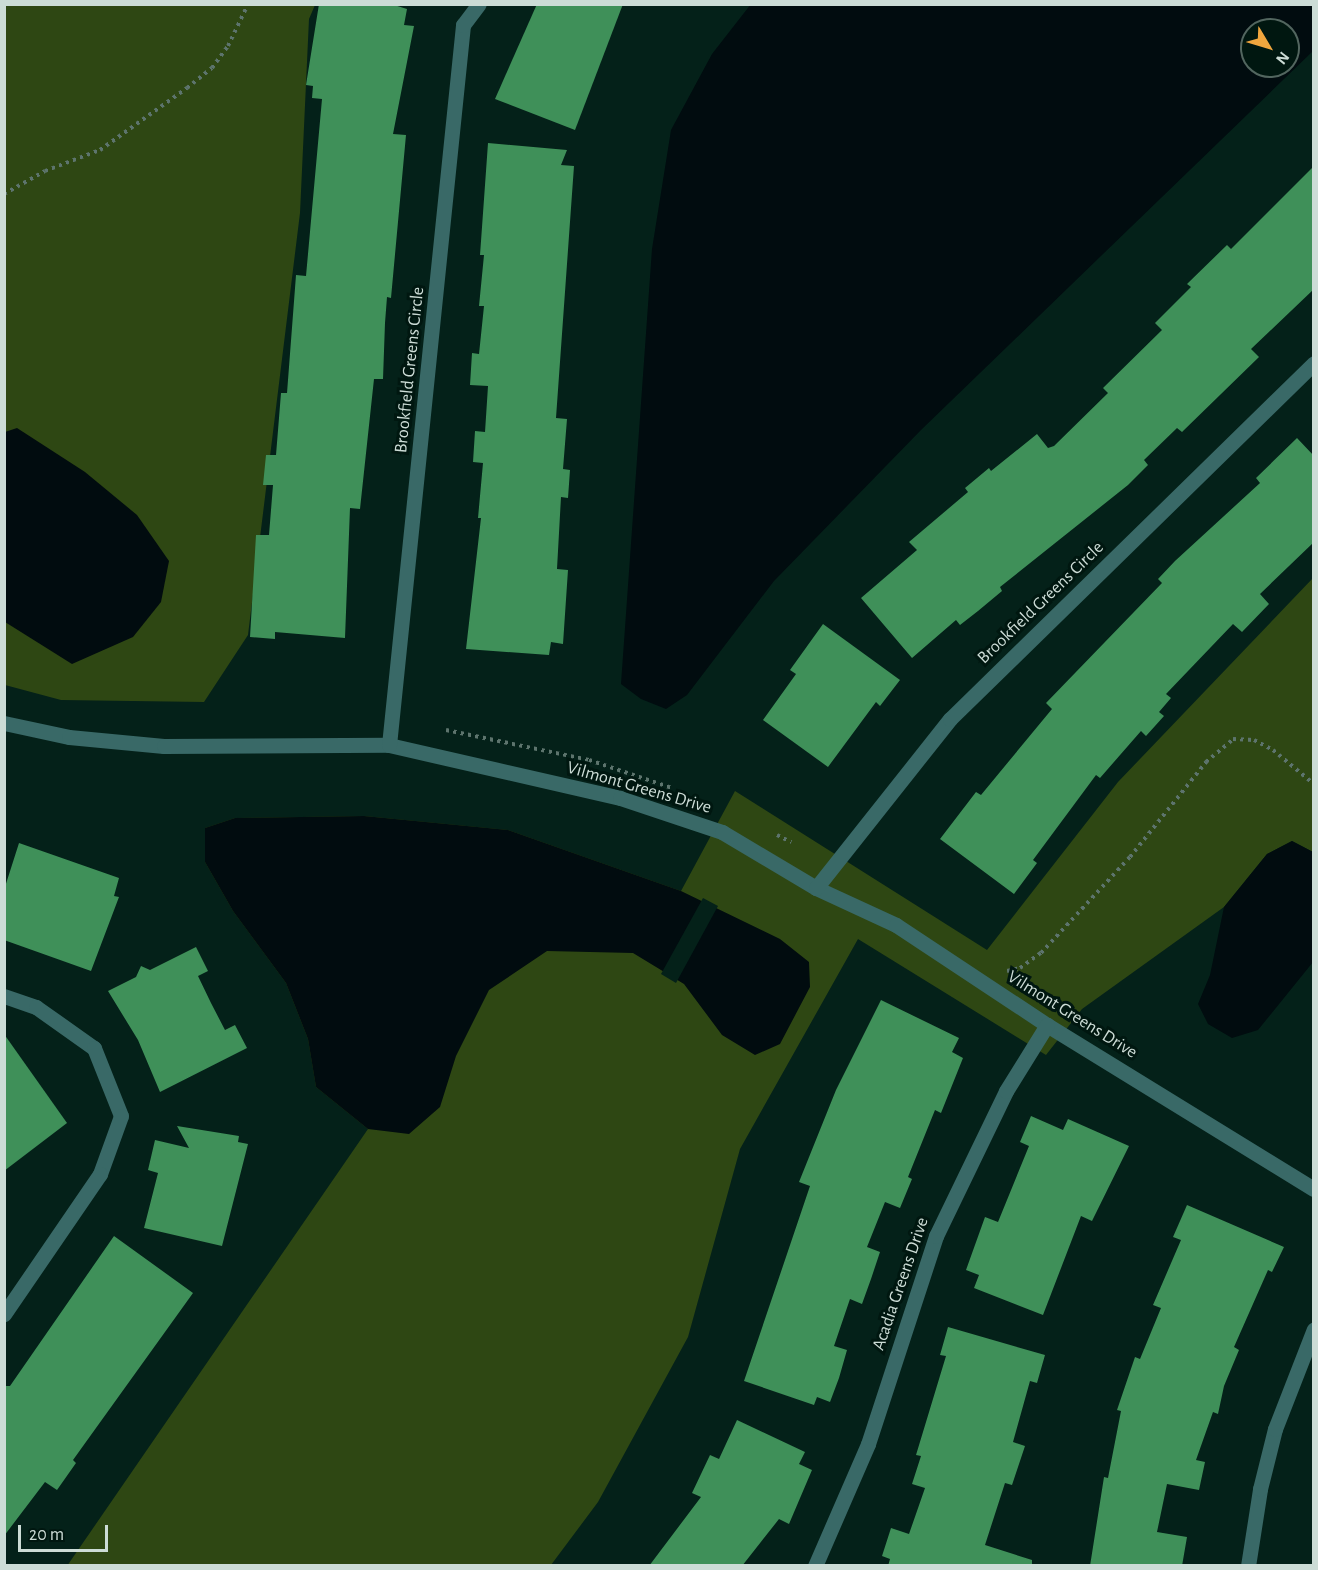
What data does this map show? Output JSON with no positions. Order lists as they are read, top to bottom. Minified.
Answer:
{"streets":{"street":["Brookfield Greens Circle","Vilmont Greens Drive","Acadia Greens Drive"]},"crossings":[["Brookfield Greens Circle","Vilmont Greens Drive"],["Vilmont Greens Drive","Acadia Greens Drive"]],"scale_bar":"20 m","north":"bottom right"}
